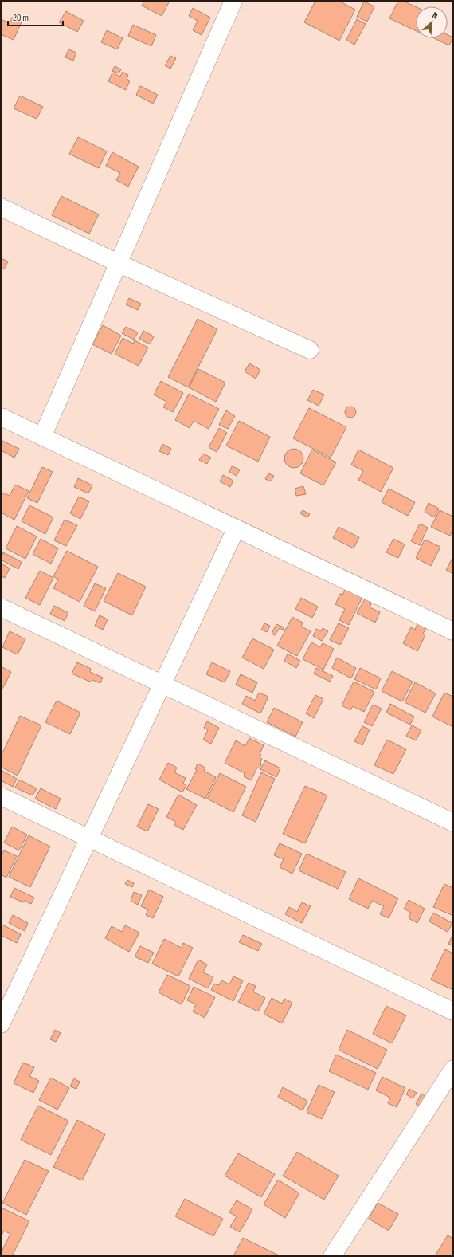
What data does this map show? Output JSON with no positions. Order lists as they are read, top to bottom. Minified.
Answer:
{"scale_bar":"20 m","north":"top right"}
